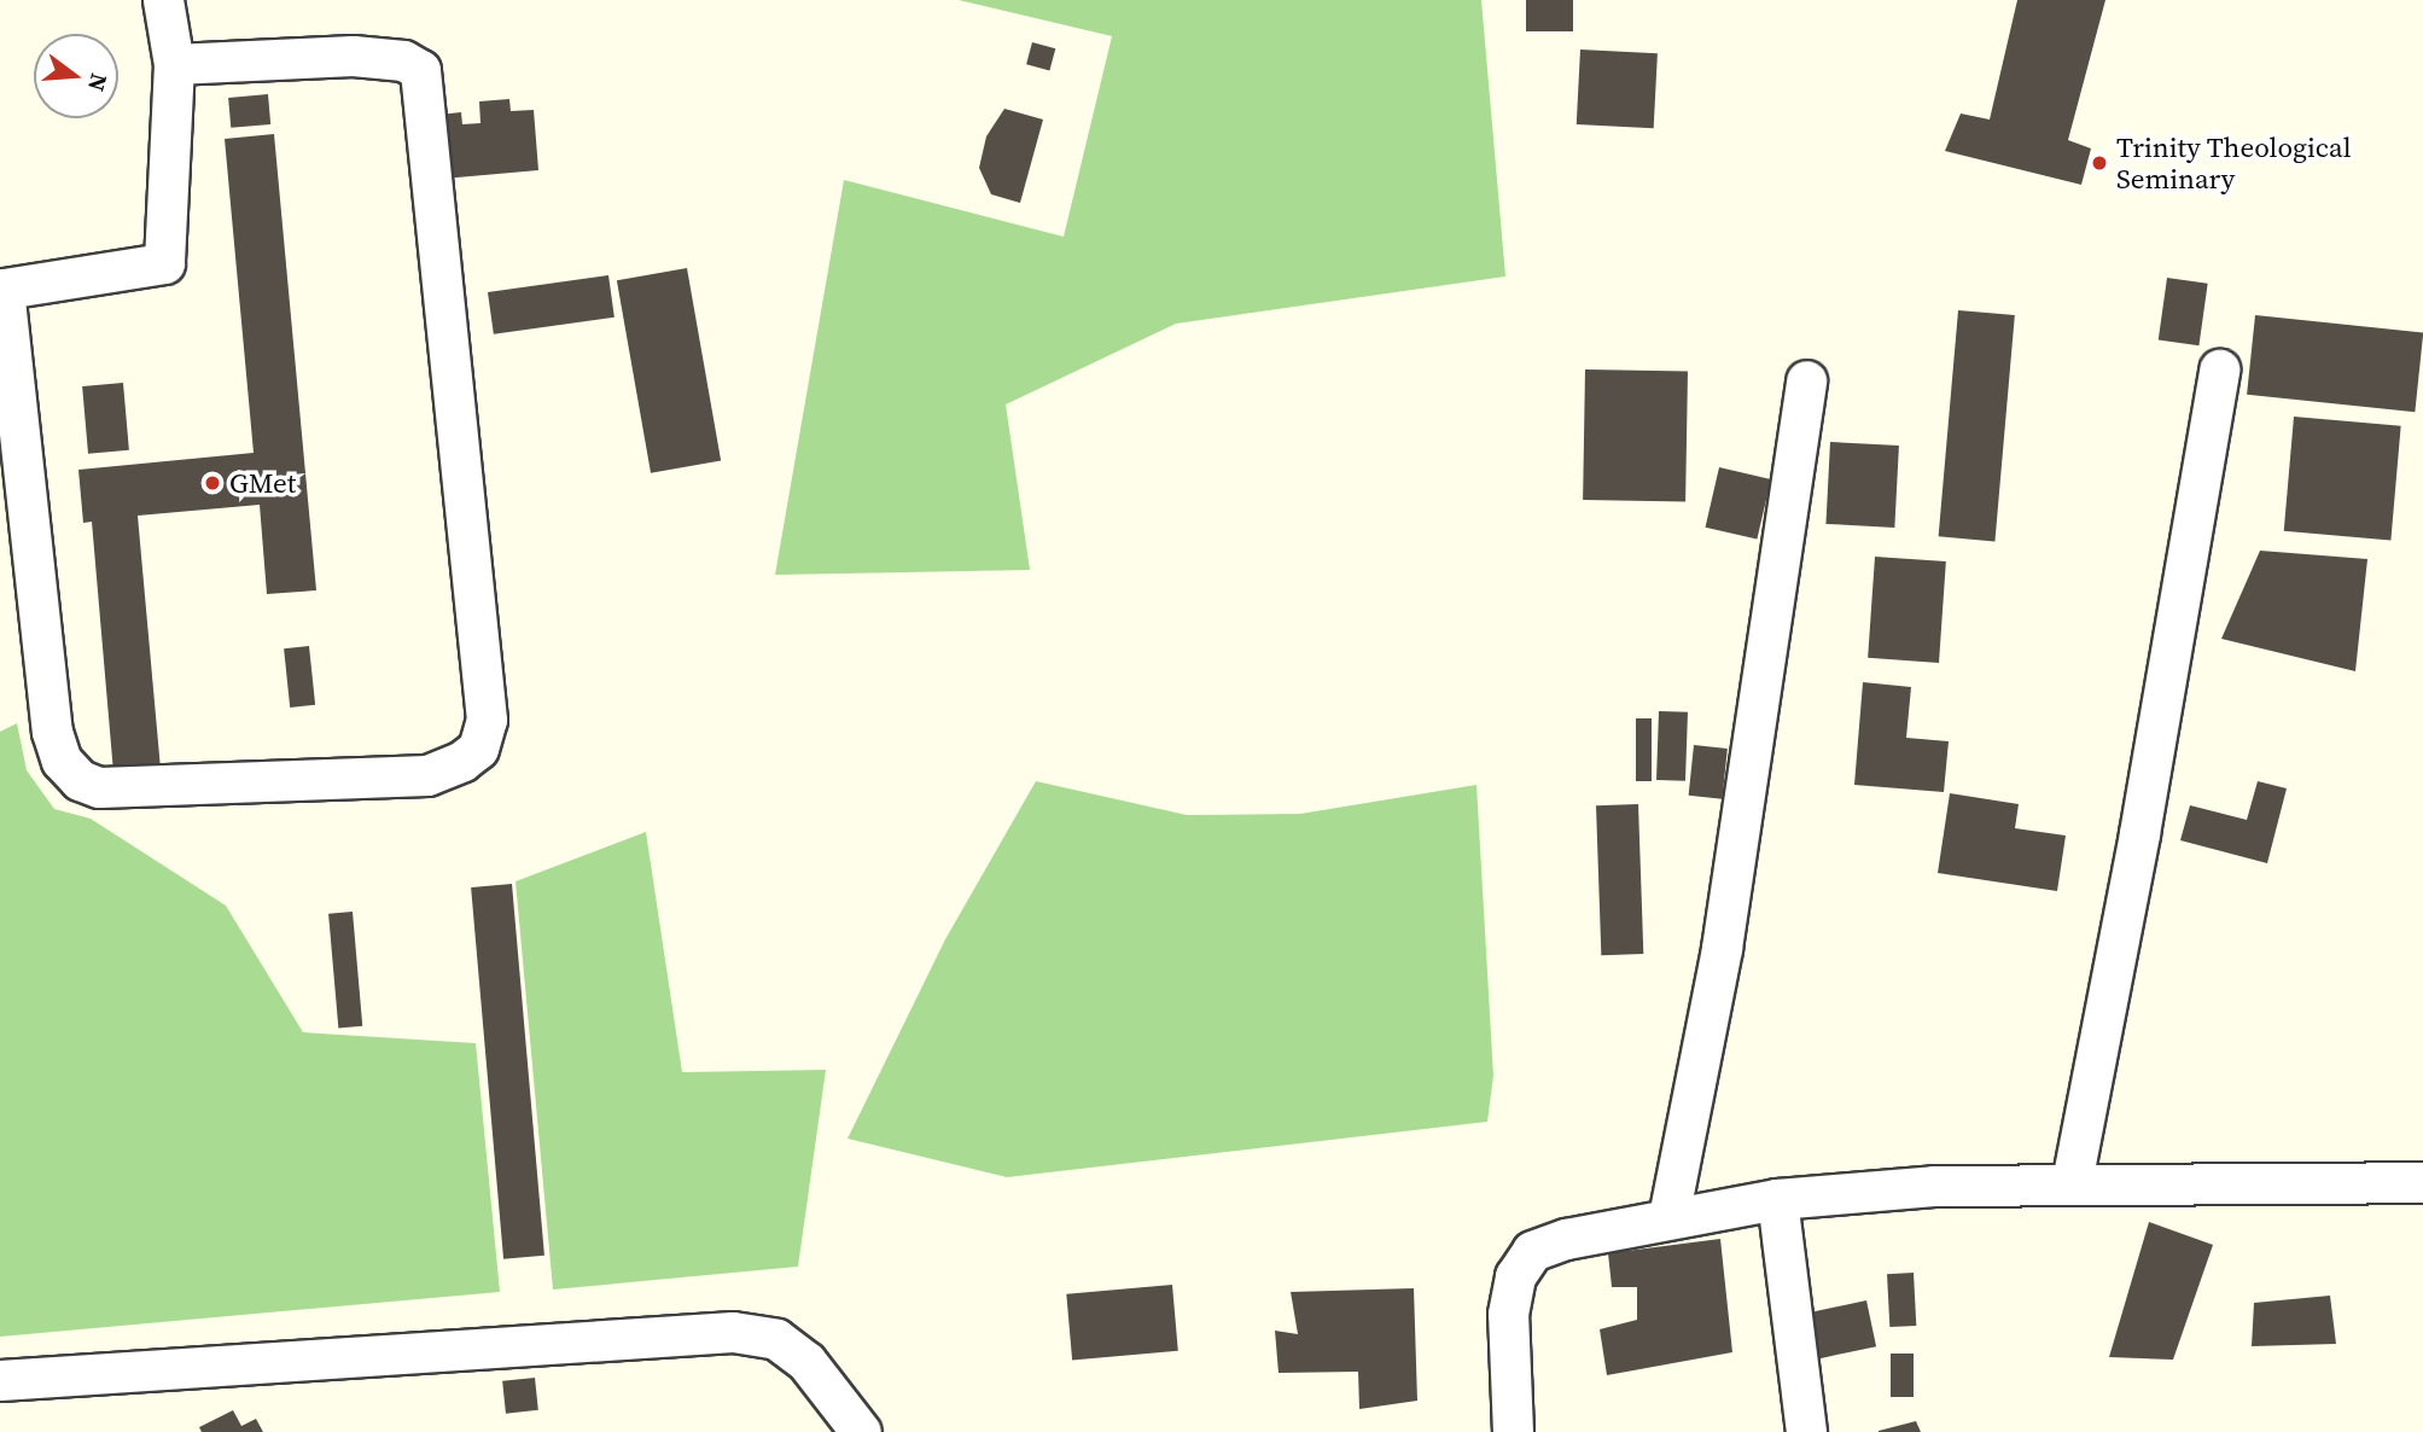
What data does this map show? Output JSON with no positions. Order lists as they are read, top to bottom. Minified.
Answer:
{"places":["Trinity Theological Seminary","GMet"],"north":"right"}
